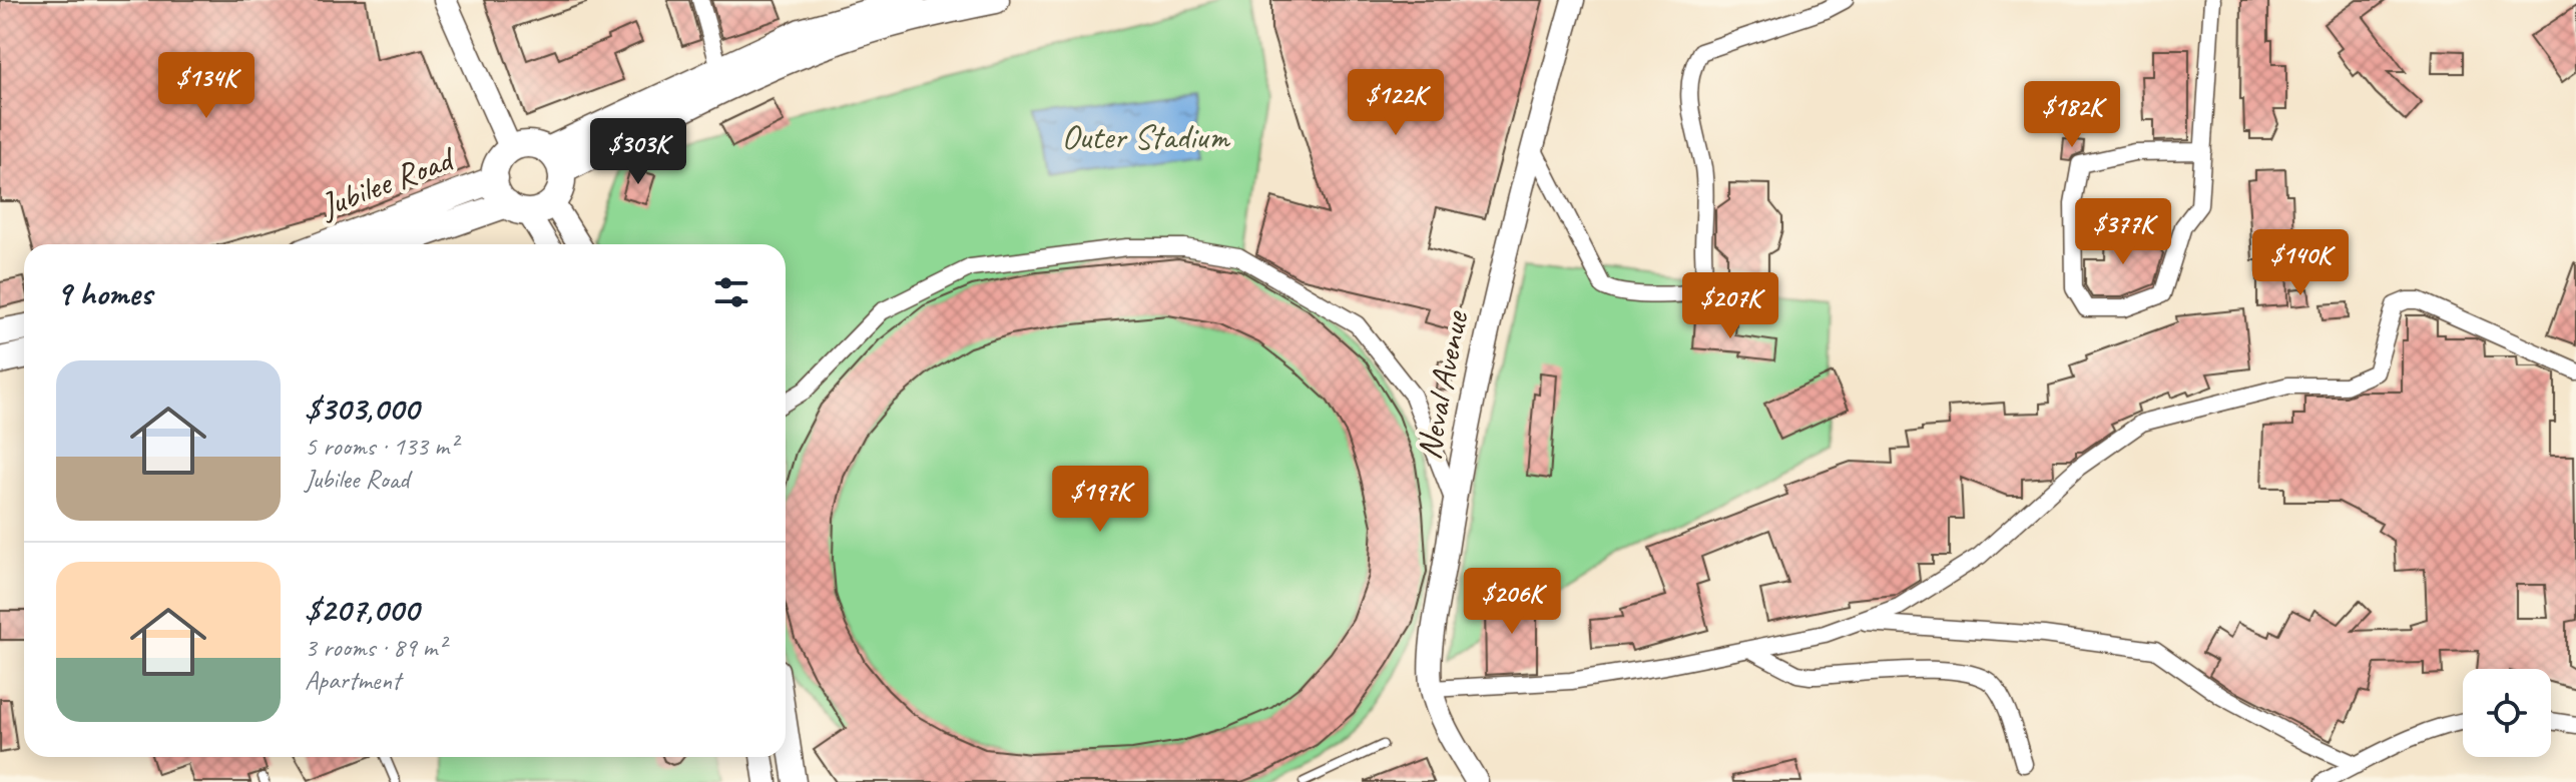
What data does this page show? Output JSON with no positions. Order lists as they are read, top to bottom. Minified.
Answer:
{"streets":{"main road":["Jubilee Road","Neval Avenue"]},"parks":["Outer Stadium"],"page":{"price":["$134K","$122K","$182K","$303K","$377K","$140K","$207K","$197K","$206K"],"heading":"9 homes","list":[{"name":"$303,000","note":"5 rooms · 133 m² · Jubilee Road"},{"name":"$207,000","note":"3 rooms · 89 m² · Apartment"}]}}
